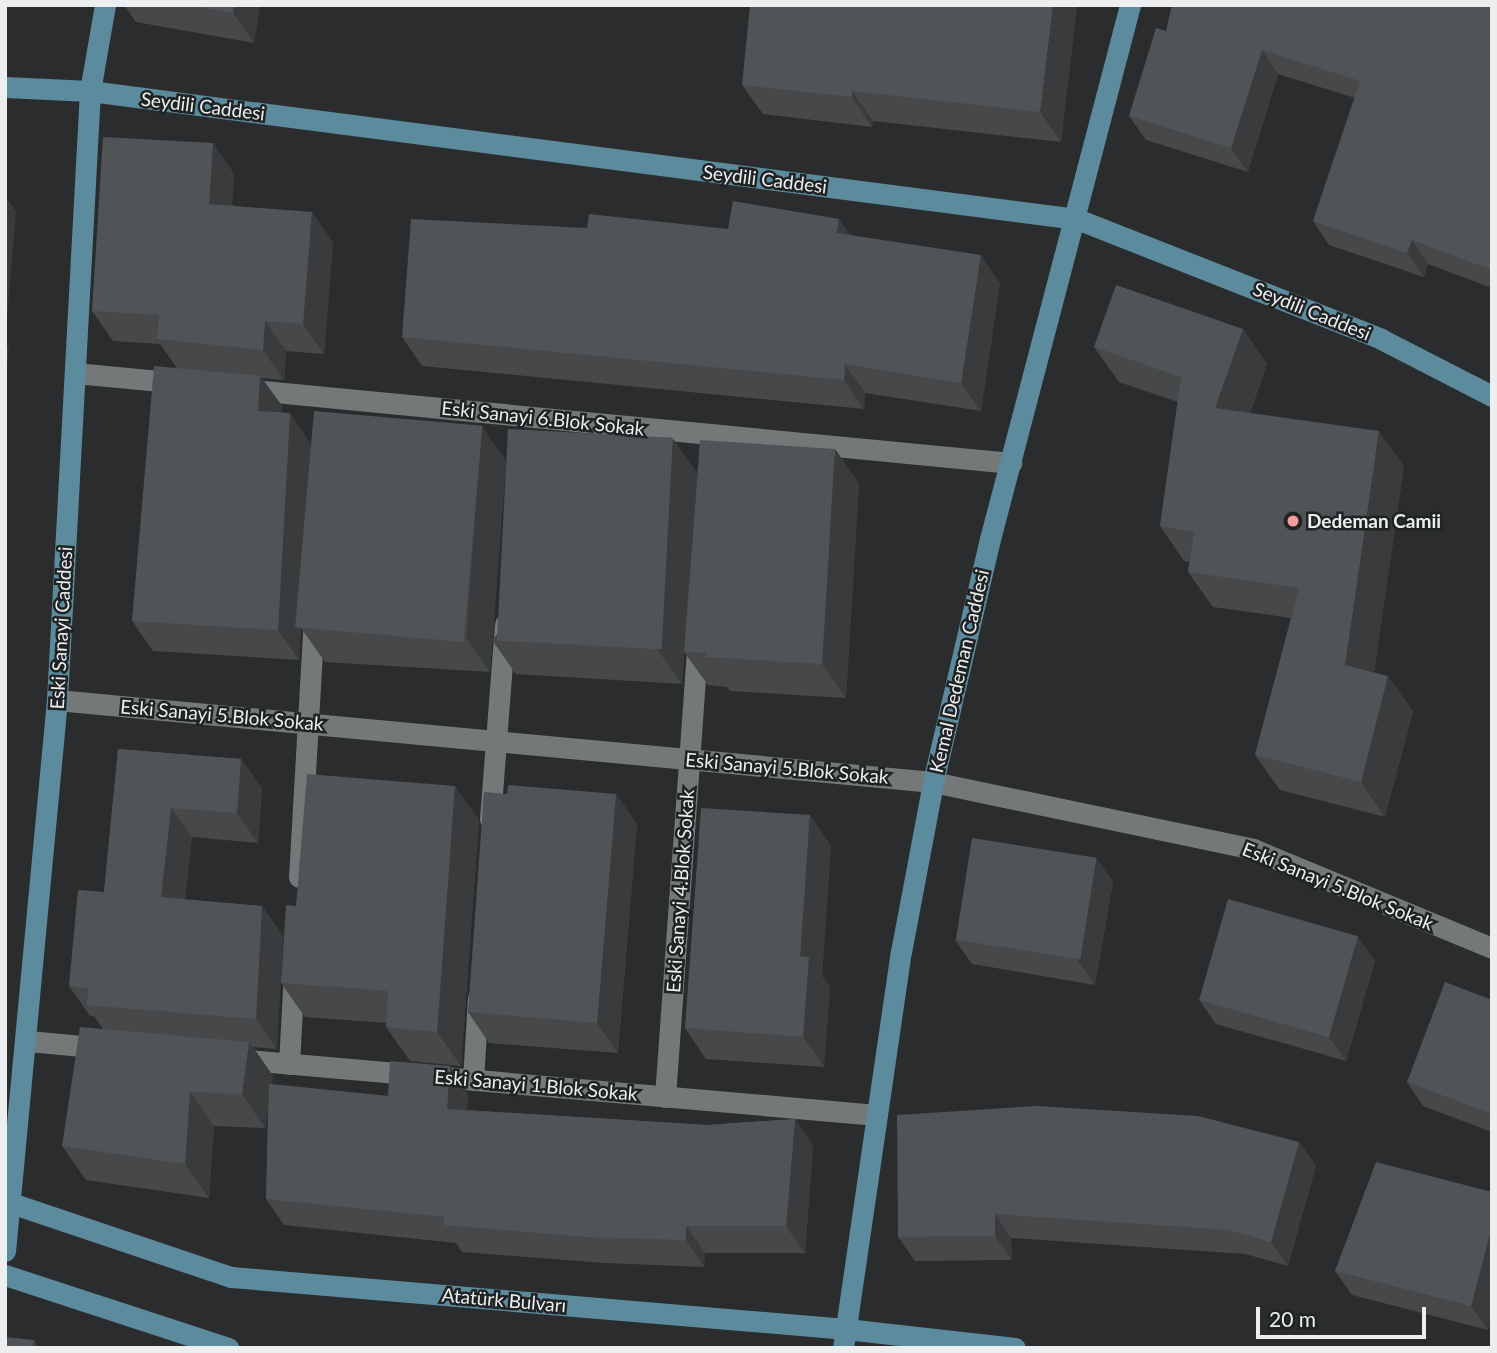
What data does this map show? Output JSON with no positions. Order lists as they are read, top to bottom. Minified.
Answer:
{"streets":{"street":["Seydili Caddesi","Eski Sanayi 6.Blok Sokak","Eski Sanayi Caddesi","Kemal Dedeman Caddesi","Eski Sanayi 5.Blok Sokak","Eski Sanayi 4.Blok Sokak","Eski Sanayi 1.Blok Sokak","Atatürk Bulvarı"]},"crossings":[["Seydili Caddesi","Eski Sanayi Caddesi"],["Seydili Caddesi","Kemal Dedeman Caddesi"],["Eski Sanayi 6.Blok Sokak","Eski Sanayi Caddesi"],["Eski Sanayi 6.Blok Sokak","Kemal Dedeman Caddesi"],["Eski Sanayi Caddesi","Eski Sanayi 5.Blok Sokak"],["Eski Sanayi Caddesi","Atatürk Bulvarı"],["Kemal Dedeman Caddesi","Eski Sanayi 5.Blok Sokak"],["Kemal Dedeman Caddesi","Eski Sanayi 1.Blok Sokak"],["Kemal Dedeman Caddesi","Atatürk Bulvarı"],["Eski Sanayi 5.Blok Sokak","Eski Sanayi 4.Blok Sokak"],["Eski Sanayi 4.Blok Sokak","Eski Sanayi 1.Blok Sokak"]],"places":["Dedeman Camii"],"scale_bar":"20 m"}
